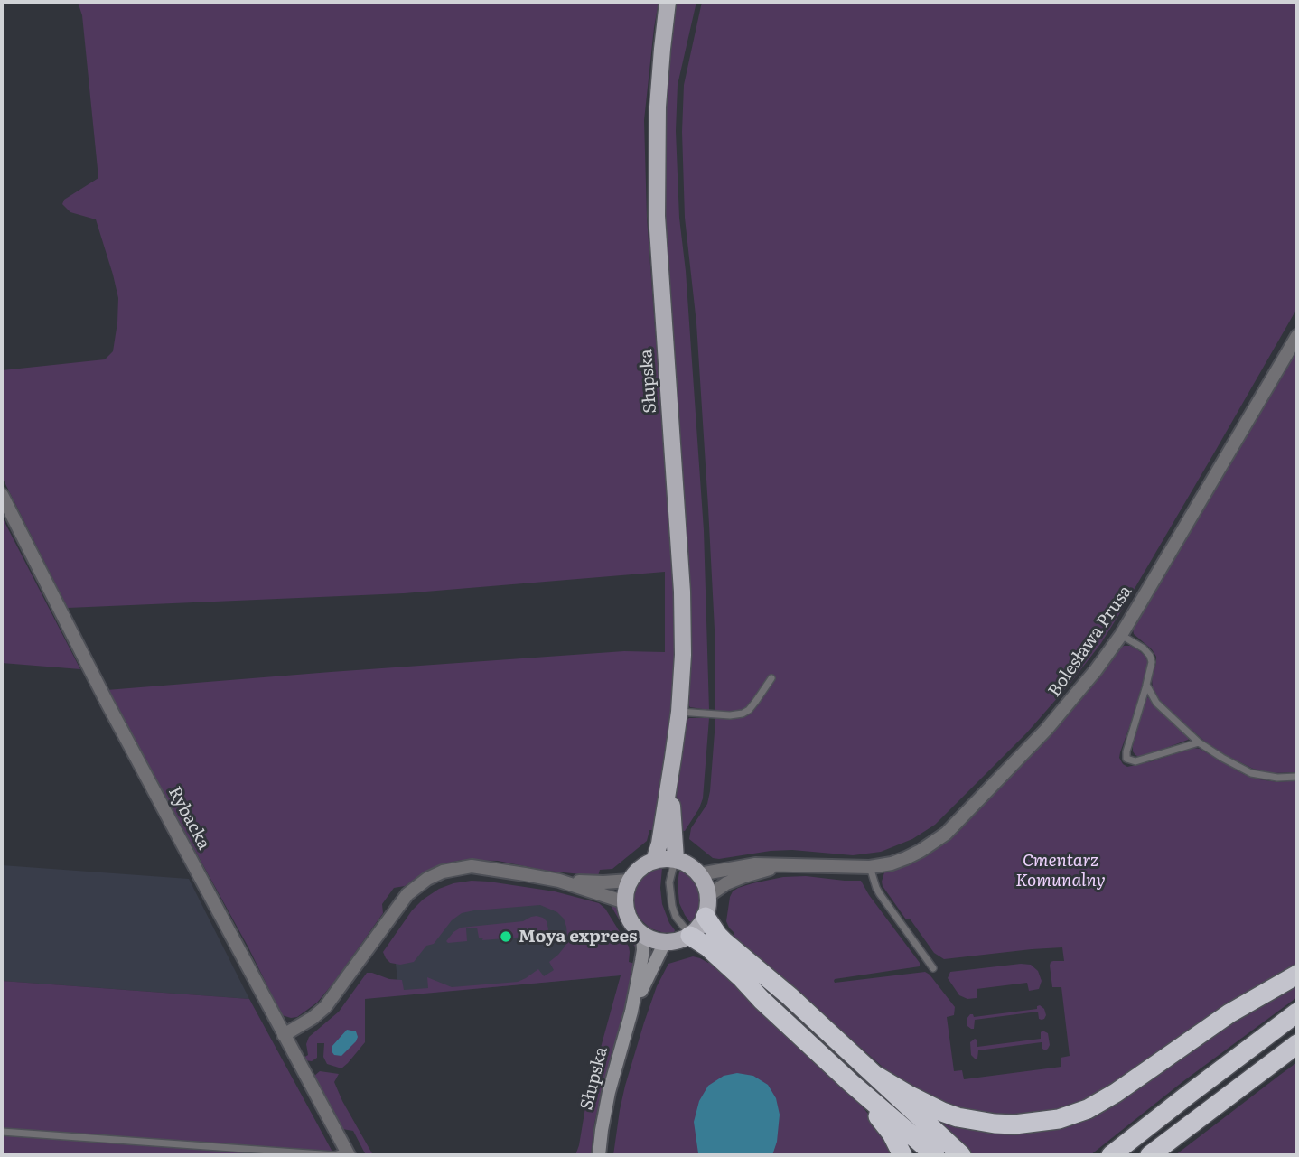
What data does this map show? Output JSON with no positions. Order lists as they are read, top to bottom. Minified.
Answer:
{"streets":{"main road":["Słupska"],"street":["Bolesława Prusa","Rybacka"]},"parks":["Cmentarz Komunalny"],"places":["Moya exprees"]}
